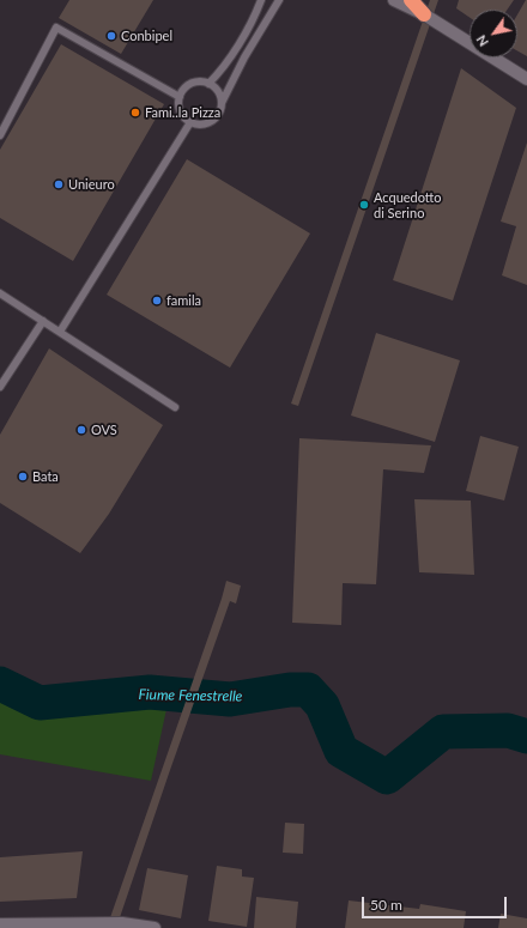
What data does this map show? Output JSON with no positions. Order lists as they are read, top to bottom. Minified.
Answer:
{"water":["Fiume Fenestrelle"],"places":["Conbipel","Fami..la Pizza","Unieuro","Acquedotto di Serino","famila","OVS","Bata"],"scale_bar":"50 m","north":"bottom left"}
